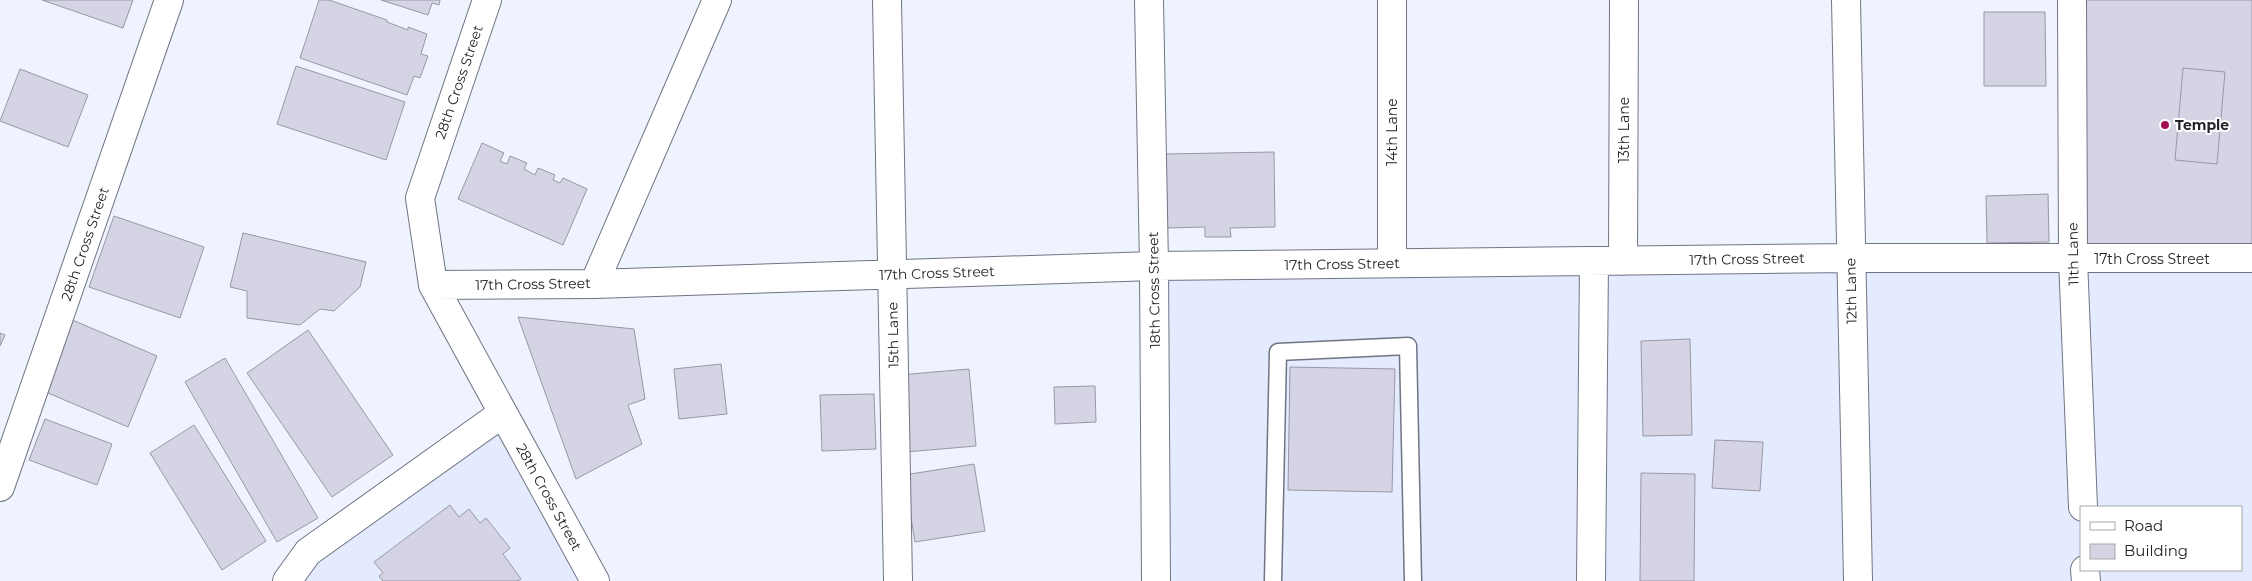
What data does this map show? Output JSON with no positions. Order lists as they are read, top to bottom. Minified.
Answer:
{"streets":{"street":["28th Cross Street","13th Lane","14th Lane","11th Lane","17th Cross Street","18th Cross Street","12th Lane","15th Lane"]},"crossings":[["28th Cross Street","17th Cross Street"],["13th Lane","17th Cross Street"],["14th Lane","17th Cross Street"],["11th Lane","17th Cross Street"],["17th Cross Street","18th Cross Street"],["17th Cross Street","12th Lane"],["17th Cross Street","15th Lane"]],"places":["Temple"],"legend":["Road","Building"]}
